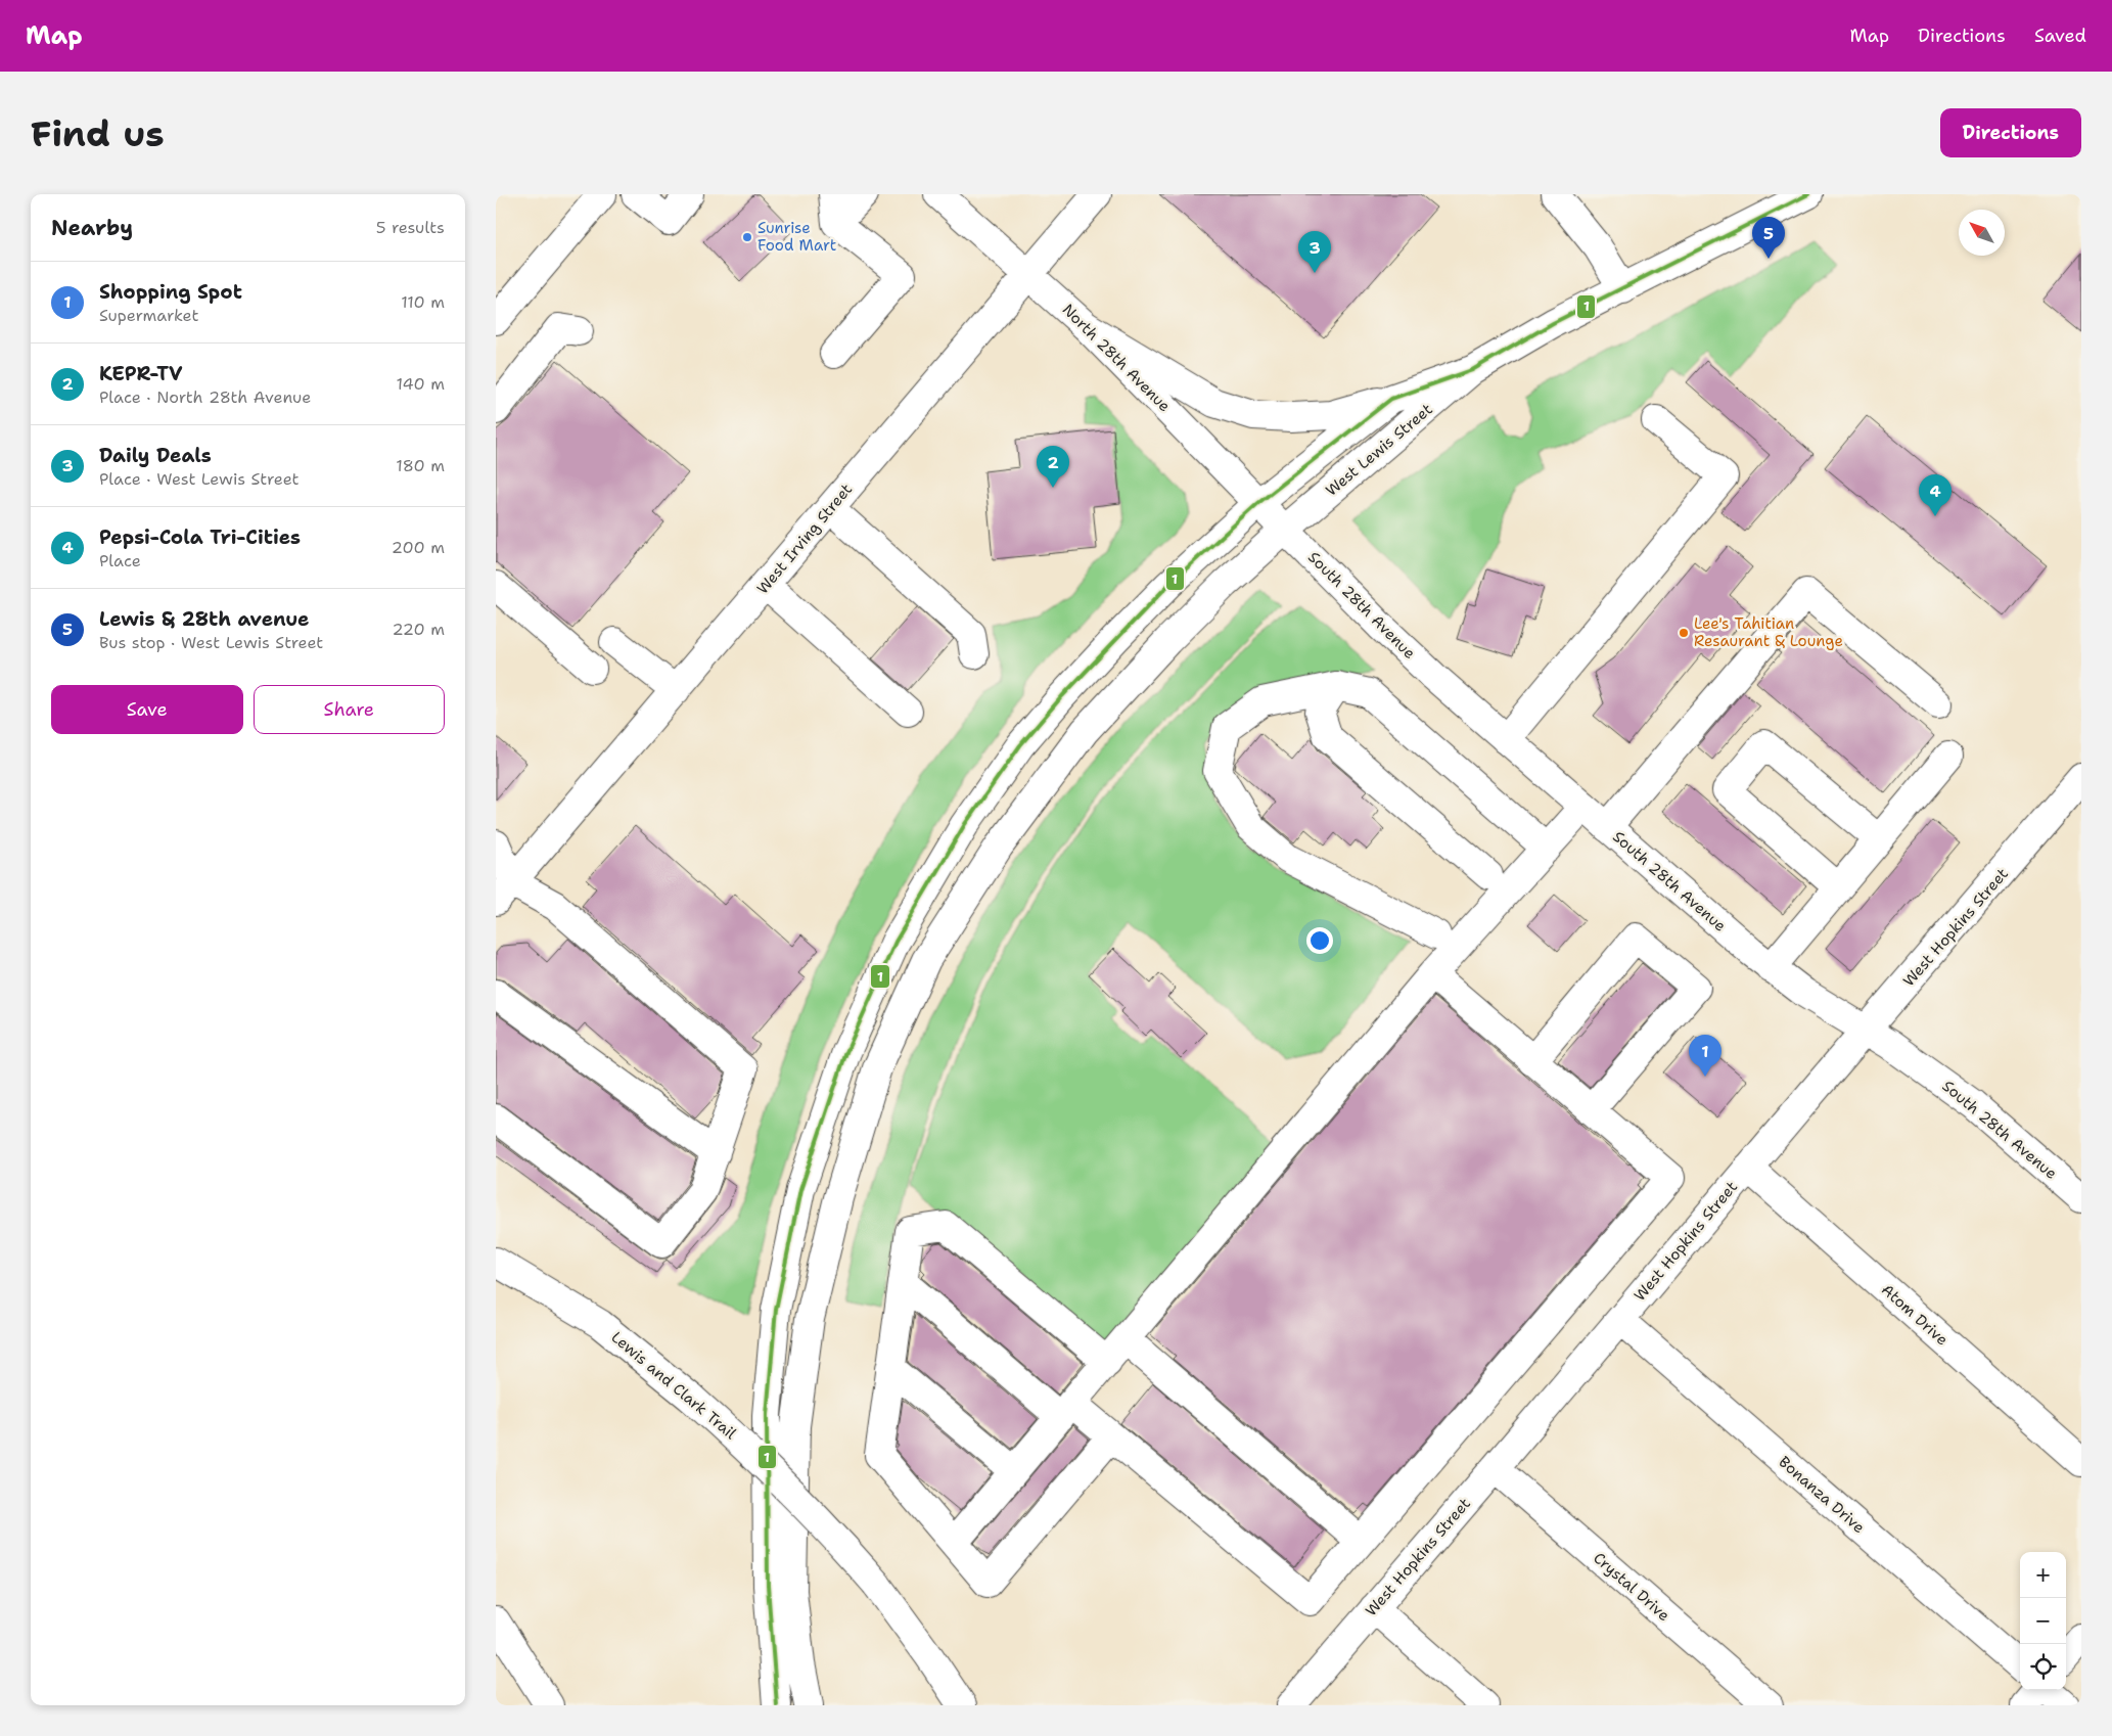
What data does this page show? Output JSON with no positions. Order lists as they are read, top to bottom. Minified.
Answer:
{"streets":{"main road":["North 28th Avenue","West Lewis Street","West Irving Street","South 28th Avenue","West Hopkins Street","Atom Drive","Lewis and Clark Trail","Bonanza Drive","Crystal Drive"]},"crossings":[["North 28th Avenue","West Lewis Street"],["North 28th Avenue","West Irving Street"],["North 28th Avenue","South 28th Avenue"],["West Lewis Street","South 28th Avenue"],["South 28th Avenue","West Hopkins Street"],["West Hopkins Street","Atom Drive"],["West Hopkins Street","Bonanza Drive"],["West Hopkins Street","Crystal Drive"]],"places":["Sunrise Food Mart","Lee's Tahitian Resaurant & Lounge"],"lines":["transit line 1"],"north":"top left","page":{"header":"Map","nav":["Map","Directions","Saved"],"buttons":["Directions",["Save","Share"]],"title":"Find us","heading":["Nearby","5 results"],"pins":["5","3","2","4","1"],"list":[{"mark":"1","name":"Shopping Spot","note":"Supermarket","value":"110 m"},{"mark":"2","name":"KEPR-TV","note":"Place · North 28th Avenue","value":"140 m"},{"mark":"3","name":"Daily Deals","note":"Place · West Lewis Street","value":"180 m"},{"mark":"4","name":"Pepsi-Cola Tri-Cities","note":"Place","value":"200 m"},{"mark":"5","name":"Lewis & 28th avenue","note":"Bus stop · West Lewis Street","value":"220 m"}],"map_buttons":["+","−"]}}
